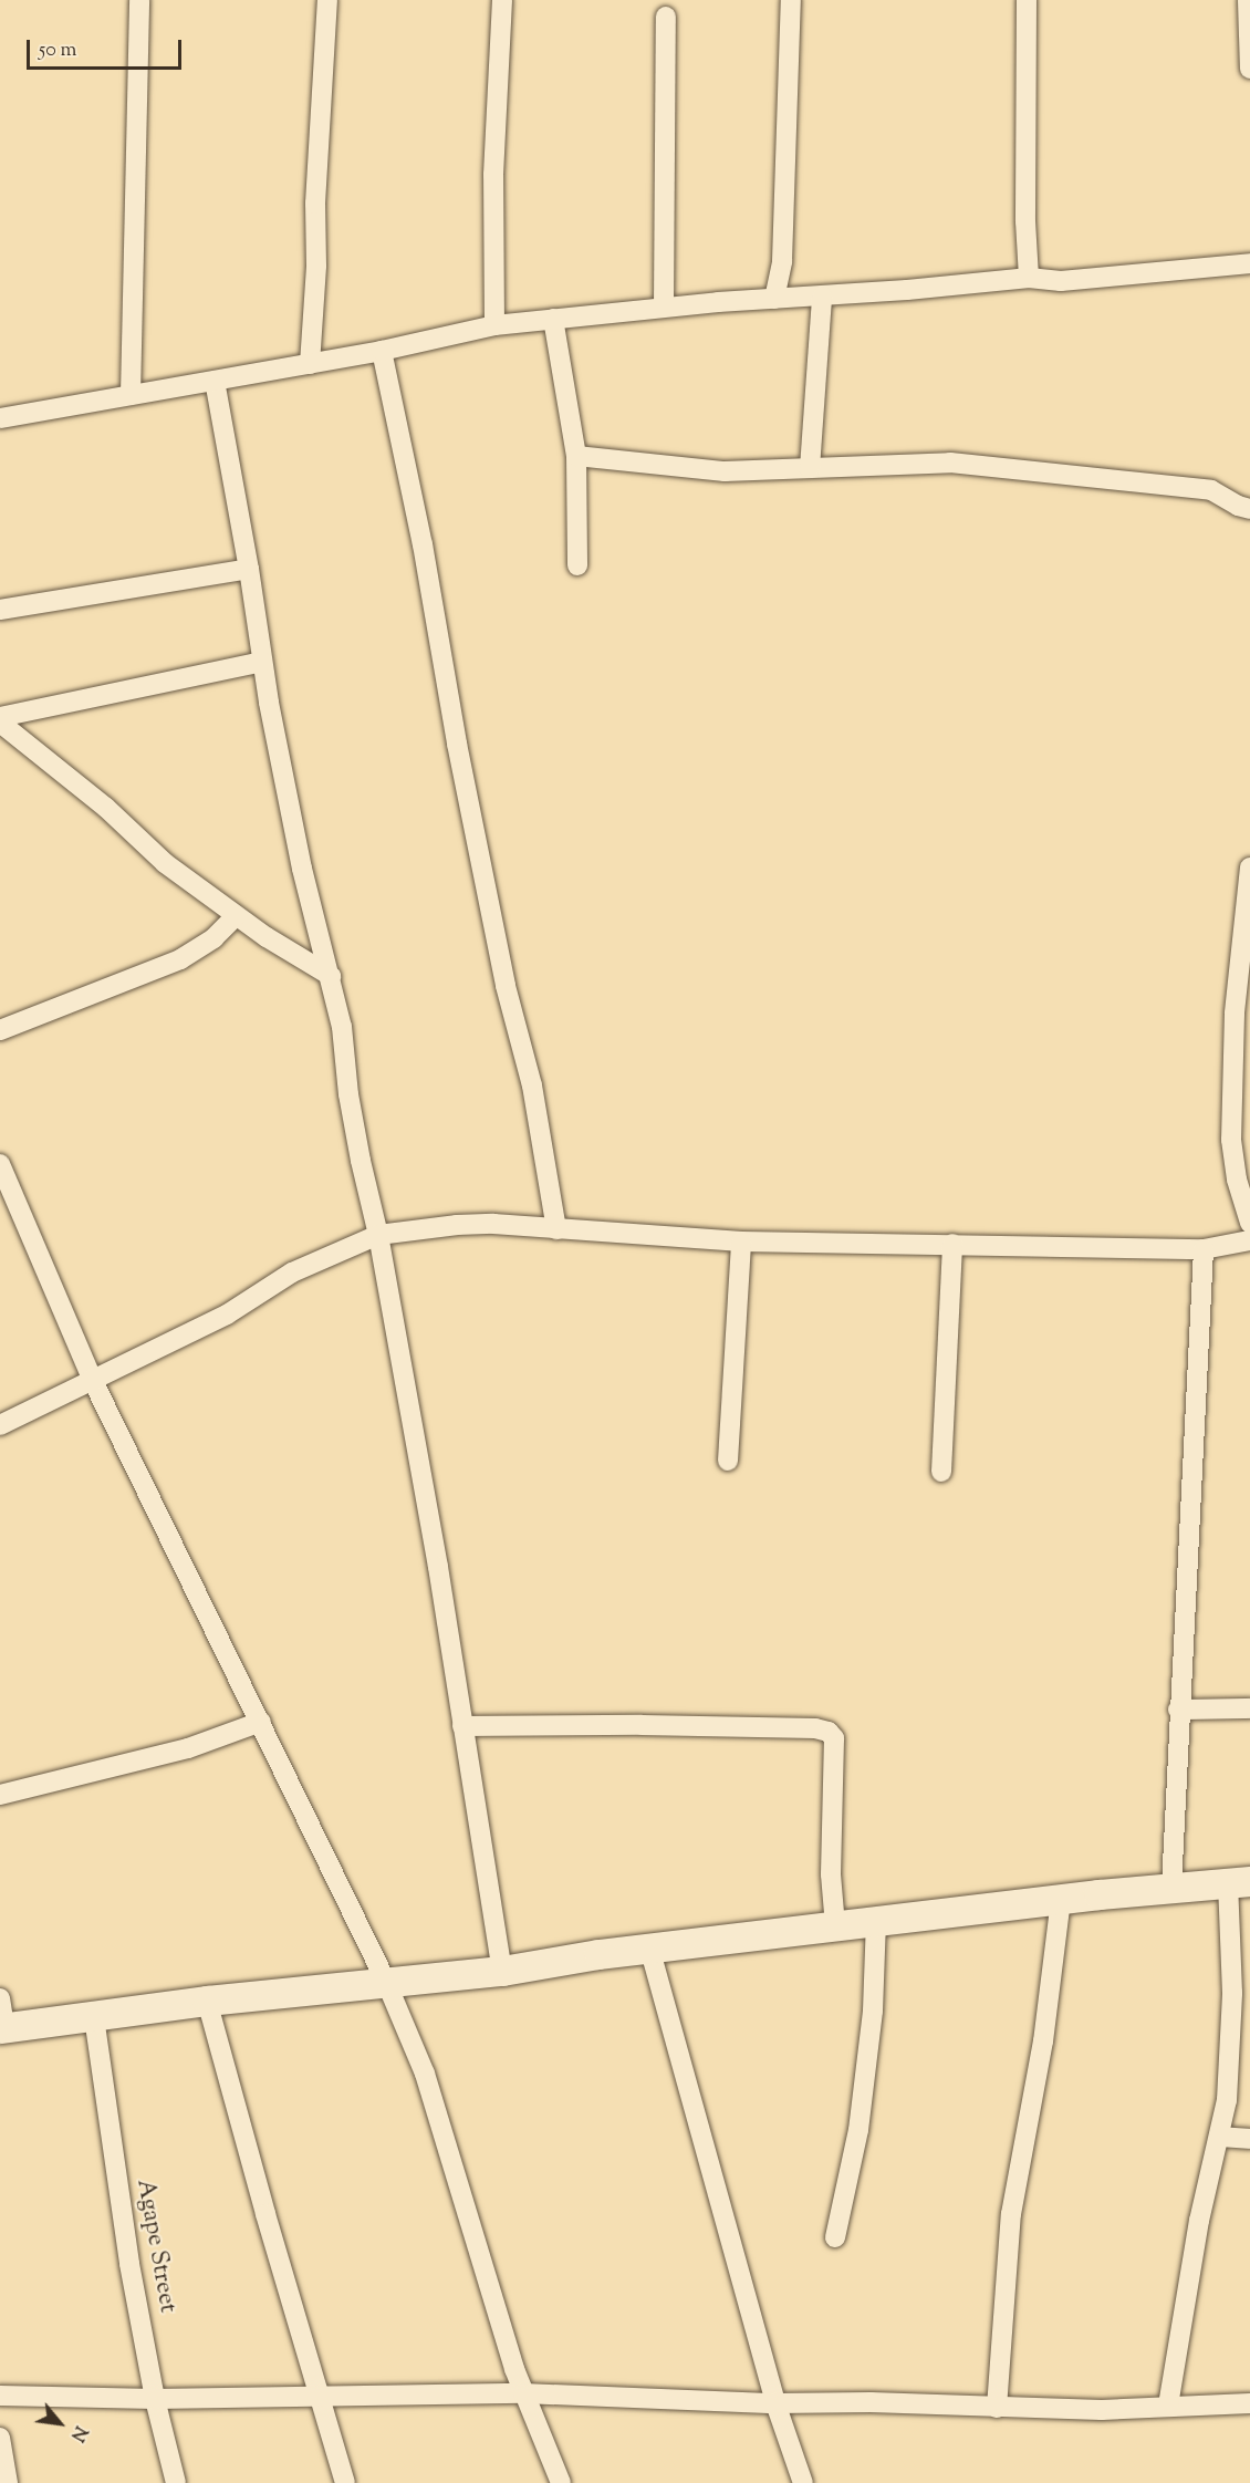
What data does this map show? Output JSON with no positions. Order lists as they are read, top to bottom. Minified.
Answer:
{"streets":{"street":["Agape Street"]},"scale_bar":"50 m","north":"bottom right"}
